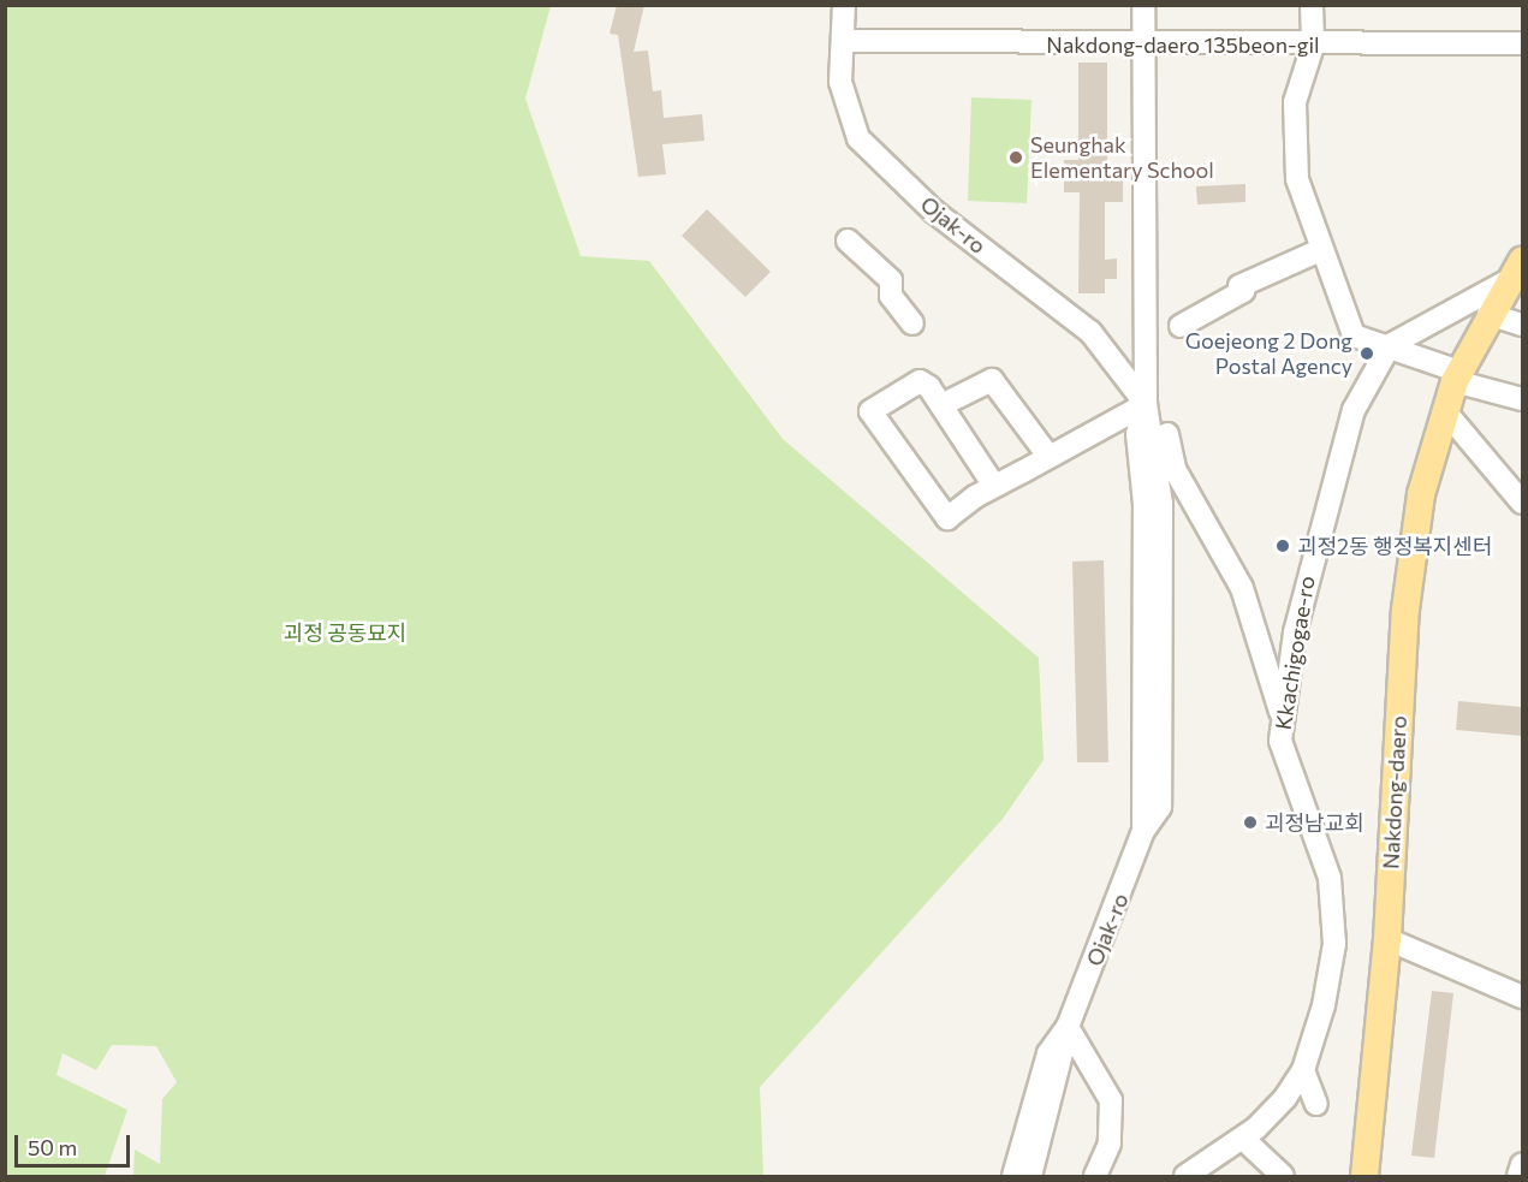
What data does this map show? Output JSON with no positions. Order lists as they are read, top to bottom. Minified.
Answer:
{"streets":{"main road":["Nakdong-daero"],"street":["Nakdong-daero 135beon-gil","Ojak-ro","Kkachigogae-ro"]},"crossings":[["Nakdong-daero 135beon-gil","Ojak-ro"]],"parks":["괴정 공동묘지"],"places":["Seunghak Elementary School","Goejeong 2 Dong Postal Agency","괴정2동 행정복지센터","괴정남교회"],"scale_bar":"50 m"}
